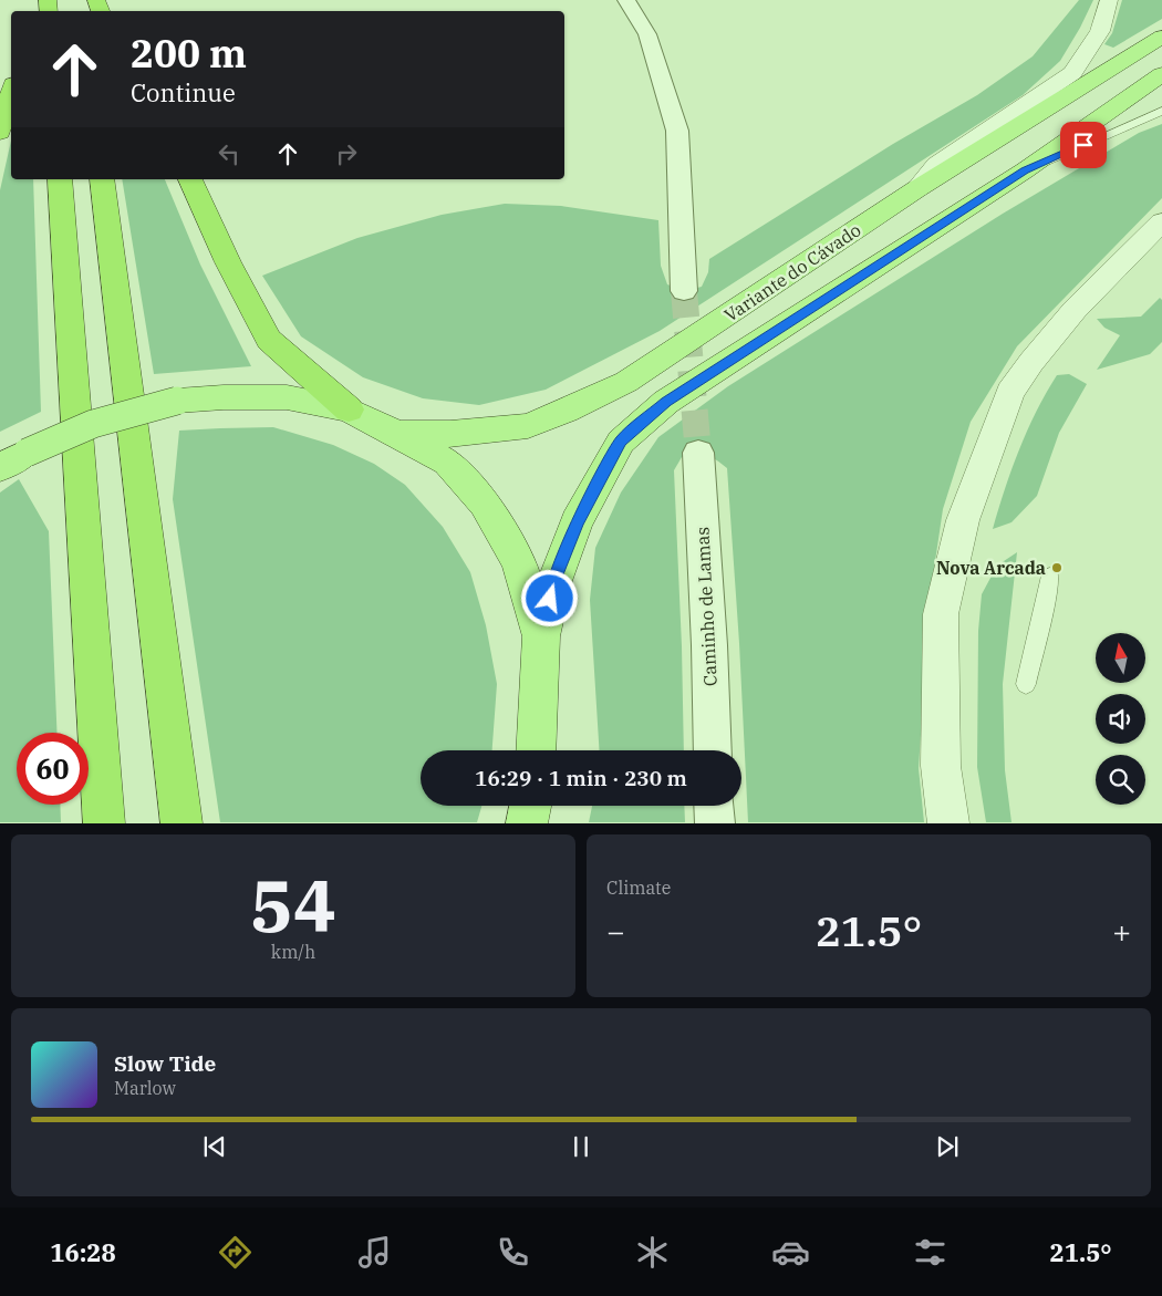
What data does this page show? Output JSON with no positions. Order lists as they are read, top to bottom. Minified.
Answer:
{"streets":{"main road":["Variante do Cávado"],"street":["Caminho de Lamas"]},"places":["Nova Arcada"],"north":"top","page":{"turn":["200 m","Continue"],"limit":"60","trip":"16:29 · 1 min · 230 m","tile":[["54","km/h"],"Climate"],"heat":["−","21.5°","+"],"song":["Slow Tide","Marlow"],"tabs":["16:28","21.5°"]}}
